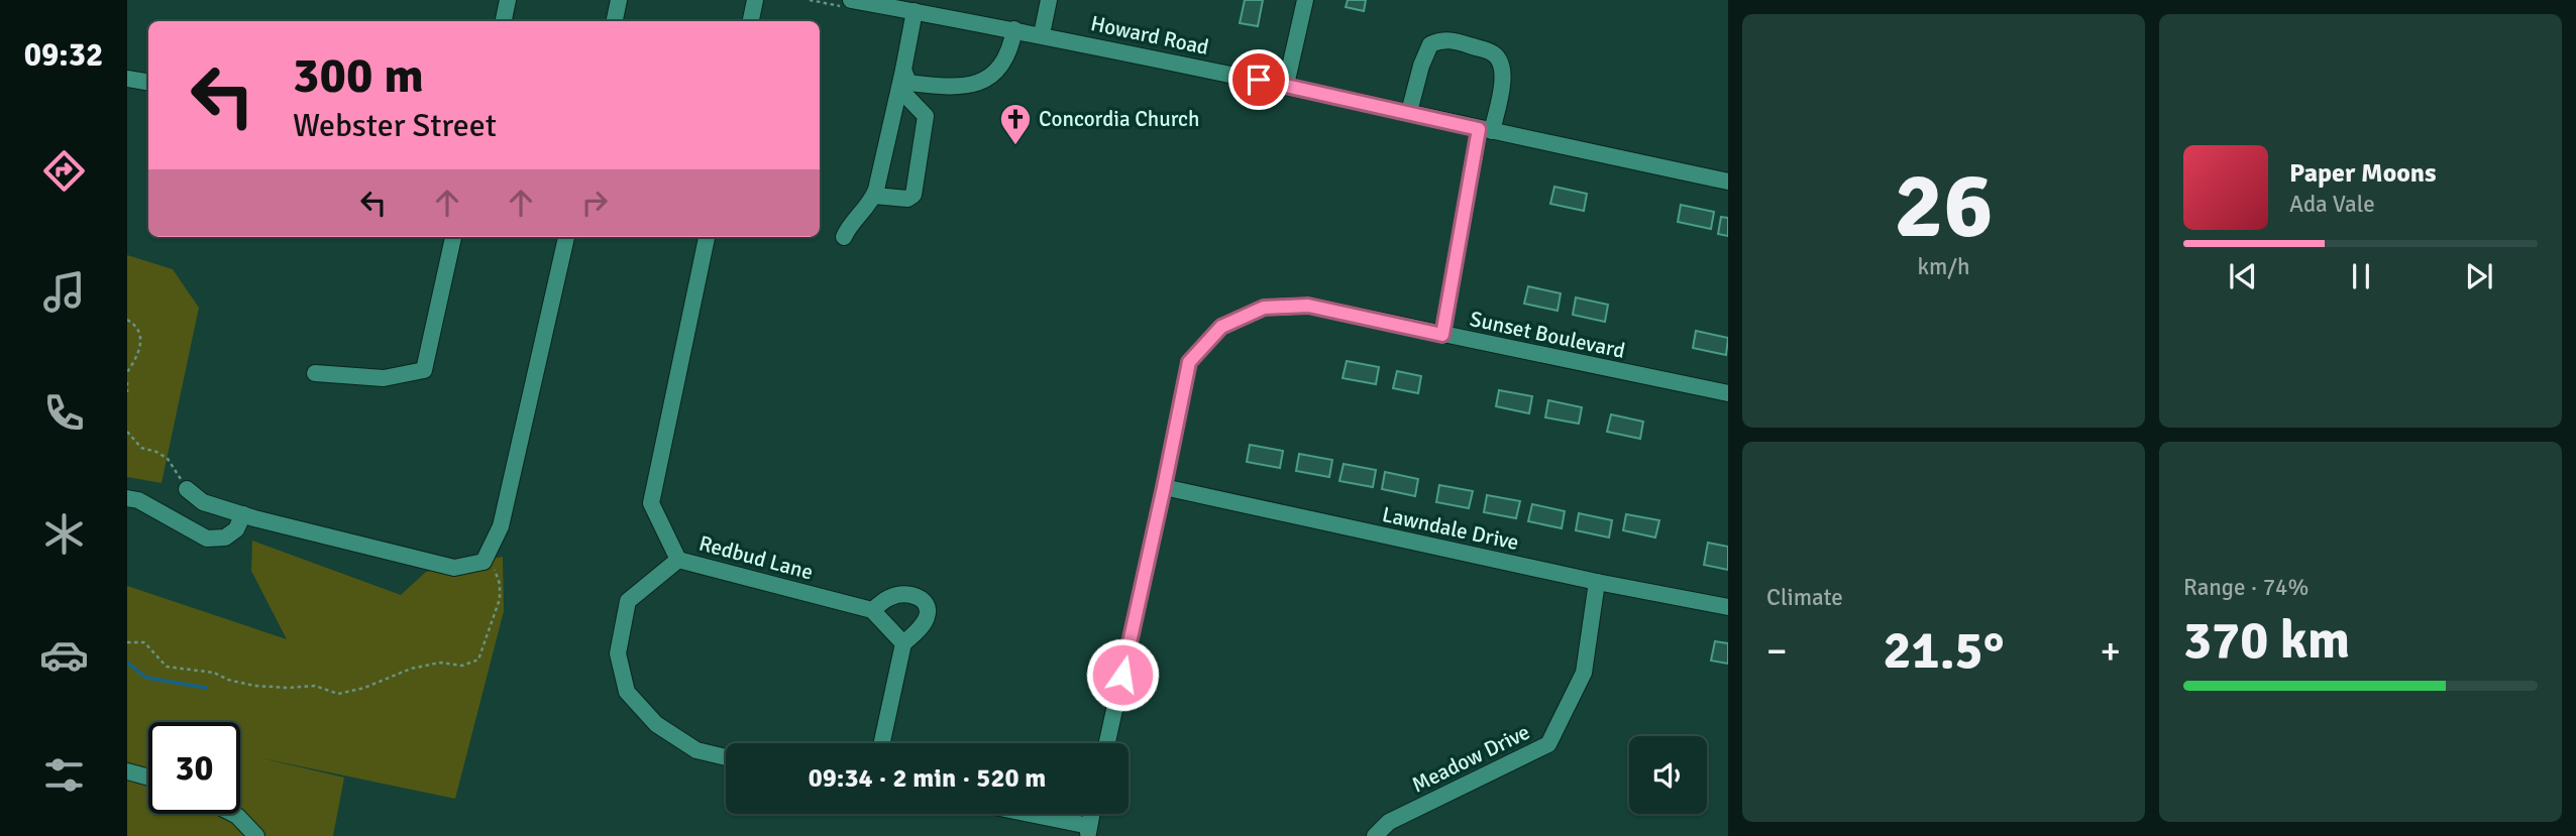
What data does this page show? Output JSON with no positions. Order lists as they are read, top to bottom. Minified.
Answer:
{"streets":{"street":["Howard Road","Sunset Boulevard","Lawndale Drive","Redbud Lane","Meadow Drive"]},"crossings":[["Sunset Boulevard","Lawndale Drive"],["Lawndale Drive","Meadow Drive"]],"places":{"church":["Concordia Church"]},"page":{"tabs":"09:32","tile":[["26","km/h"],"Climate",["Range · 74%","370 km"]],"turn":["300 m","Webster Street"],"song":["Paper Moons","Ada Vale"],"heat":["−","21.5°","+"],"limit":"30","trip":"09:34 · 2 min · 520 m"}}
